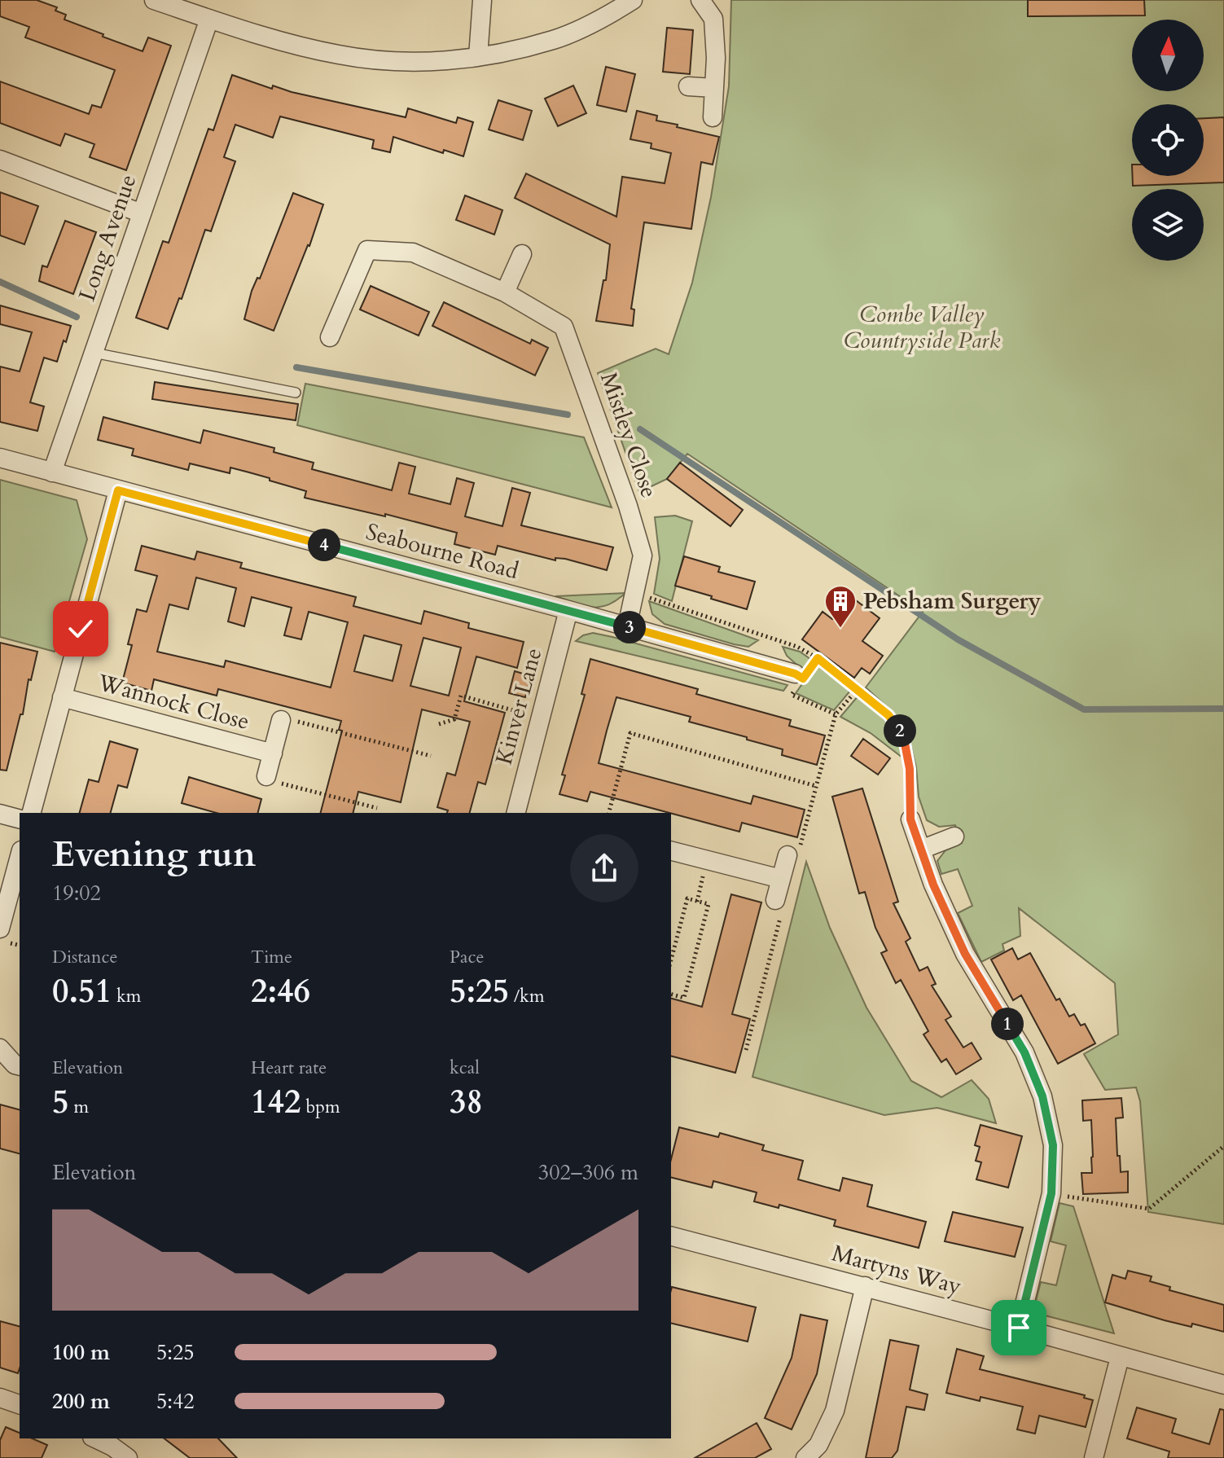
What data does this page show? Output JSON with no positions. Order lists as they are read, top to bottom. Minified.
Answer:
{"streets":{"street":["Long Avenue","Mistley Close","Seabourne Road","Wannock Close","Kinver Lane","Martyns Way"]},"crossings":[["Long Avenue","Seabourne Road"],["Mistley Close","Seabourne Road"],["Seabourne Road","Kinver Lane"]],"parks":["Combe Valley Countryside Park"],"places":{"building":["Pebsham Surgery"]},"north":"top","page":{"pins":["4","3","2","1"],"heading":["Evening run","19:02"],"stats":[["Distance","0.51 km"],["Time","2:46"],["Pace","5:25 /km"],["Elevation","5 m"],["Heart rate","142 bpm"],["kcal","38"]],"chart":["Elevation","302–306 m"],"list":[{"name":"100 m","note":"5:25"},{"name":"200 m","note":"5:42"}]}}
